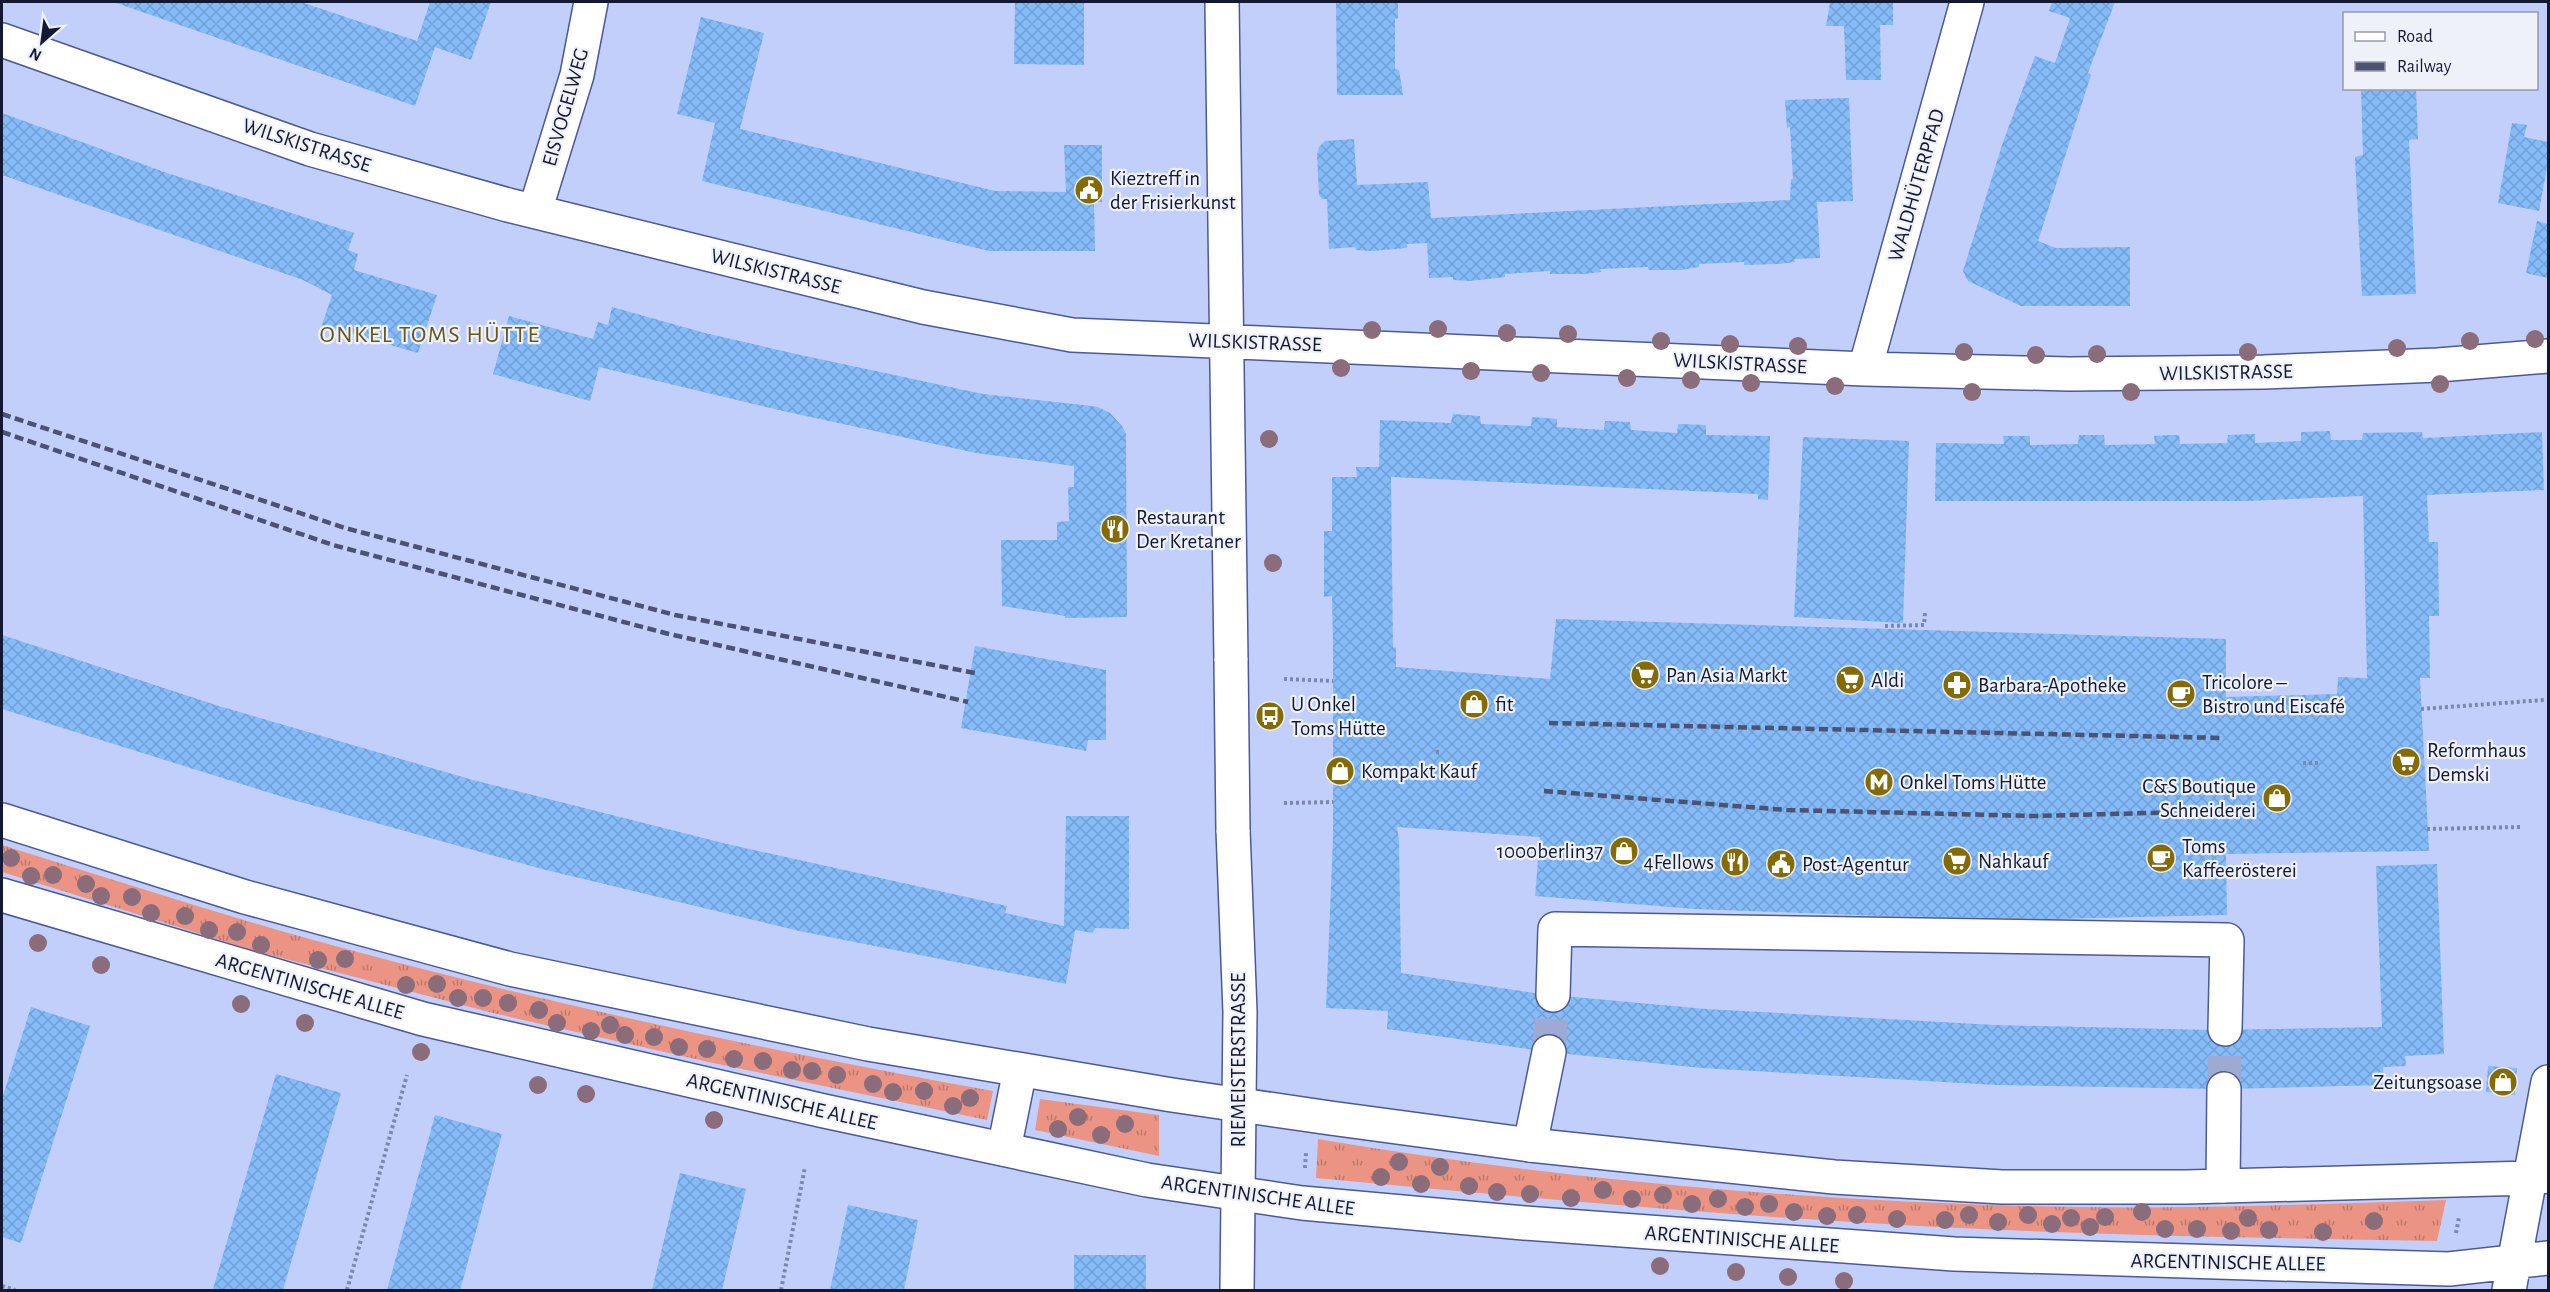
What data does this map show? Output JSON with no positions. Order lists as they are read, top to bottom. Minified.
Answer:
{"streets":{"main road":["EISVOGELWEG","WILSKISTRASSE","WALDHÜTERPFAD","ARGENTINISCHE ALLEE","RIEMEISTERSTRASSE"]},"crossings":[["EISVOGELWEG","WILSKISTRASSE"],["WILSKISTRASSE","WALDHÜTERPFAD"],["WILSKISTRASSE","RIEMEISTERSTRASSE"],["ARGENTINISCHE ALLEE","RIEMEISTERSTRASSE"]],"districts":["ONKEL TOMS HÜTTE"],"places":{"public building":["Kieztreff in der Frisierkunst","Post-Agentur"],"restaurant":["Restaurant Der Kretaner","4Fellows"],"supermarket":["Pan Asia Markt","Aldi","Reformhaus Demski","Nahkauf"],"pharmacy":["Barbara-Apotheke"],"cafe":["Tricolore – Bistro und Eiscafé","Toms Kaffeerösterei"],"shop":["fit","Kompakt Kauf","C&S Boutique Schneiderei","1000berlin37","Zeitungsoase"],"bus stop":["U Onkel Toms Hütte"],"metro station":["Onkel Toms Hütte"]},"legend":["Road","Railway"],"north":"bottom left"}
